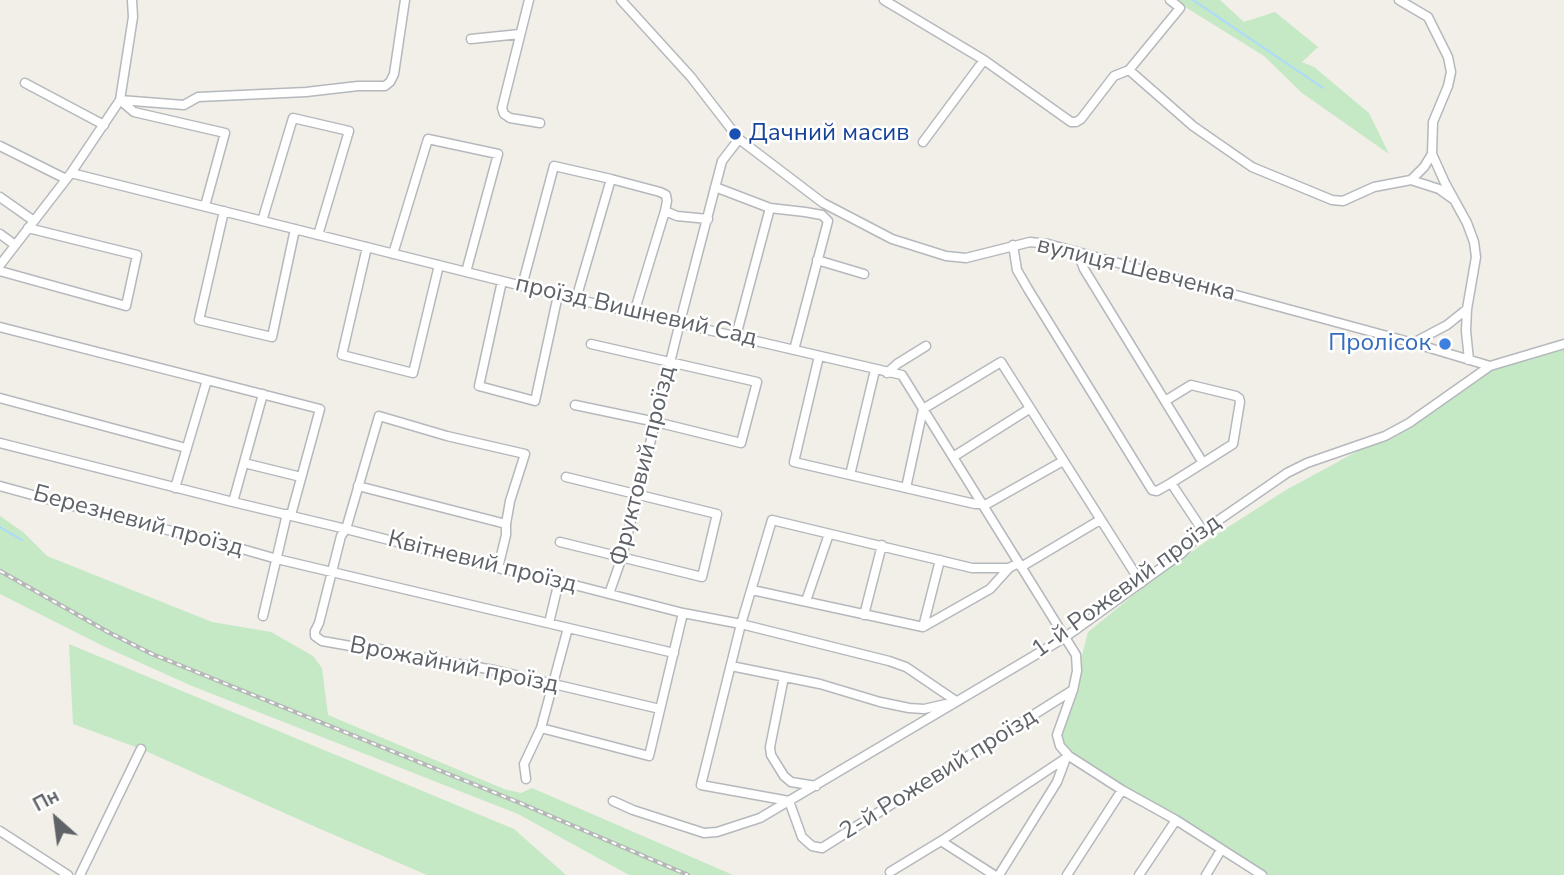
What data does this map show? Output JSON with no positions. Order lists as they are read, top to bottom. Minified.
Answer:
{"streets":{"street":["вулиця Шевченка","проїзд Вишневий Сад","Фруктовий проїзд","Березневий проїзд","Квітневий проїзд","1-й Рожевий проїзд","Врожайний проїзд","2-й Рожевий проїзд"]},"crossings":[["вулиця Шевченка","Фруктовий проїзд"],["вулиця Шевченка","1-й Рожевий проїзд"],["проїзд Вишневий Сад","Фруктовий проїзд"],["проїзд Вишневий Сад","1-й Рожевий проїзд"],["проїзд Вишневий Сад","2-й Рожевий проїзд"],["Фруктовий проїзд","Квітневий проїзд"],["Березневий проїзд","Квітневий проїзд"],["Березневий проїзд","Врожайний проїзд"],["Квітневий проїзд","1-й Рожевий проїзд"],["1-й Рожевий проїзд","2-й Рожевий проїзд"]],"places":["Дачний масив","Пролісок"],"north":"top left"}
